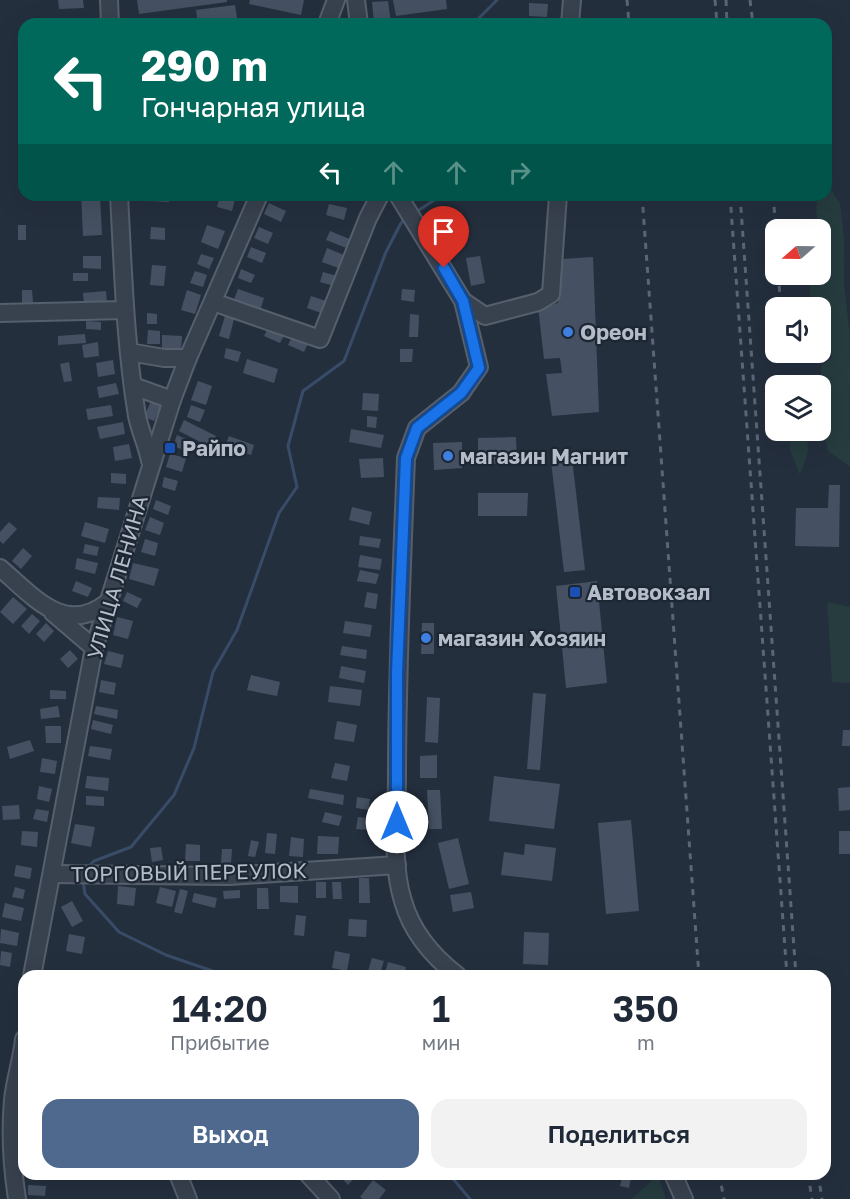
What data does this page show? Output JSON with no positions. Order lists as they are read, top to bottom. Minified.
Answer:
{"streets":{"street":["УЛИЦА ЛЕНИНА","ТОРГОВЫЙ ПЕРЕУЛОК"]},"crossings":[["УЛИЦА ЛЕНИНА","ТОРГОВЫЙ ПЕРЕУЛОК"]],"places":{"other":["Ореон","магазин Магнит","магазин Хозяин"],"transit":["Райпо","Автовокзал"]},"north":"left","page":{"turn":["290 m","Гончарная улица"],"eta":["14:20","Прибытие","1","мин","350","m"],"buttons":["Выход","Поделиться"]}}
